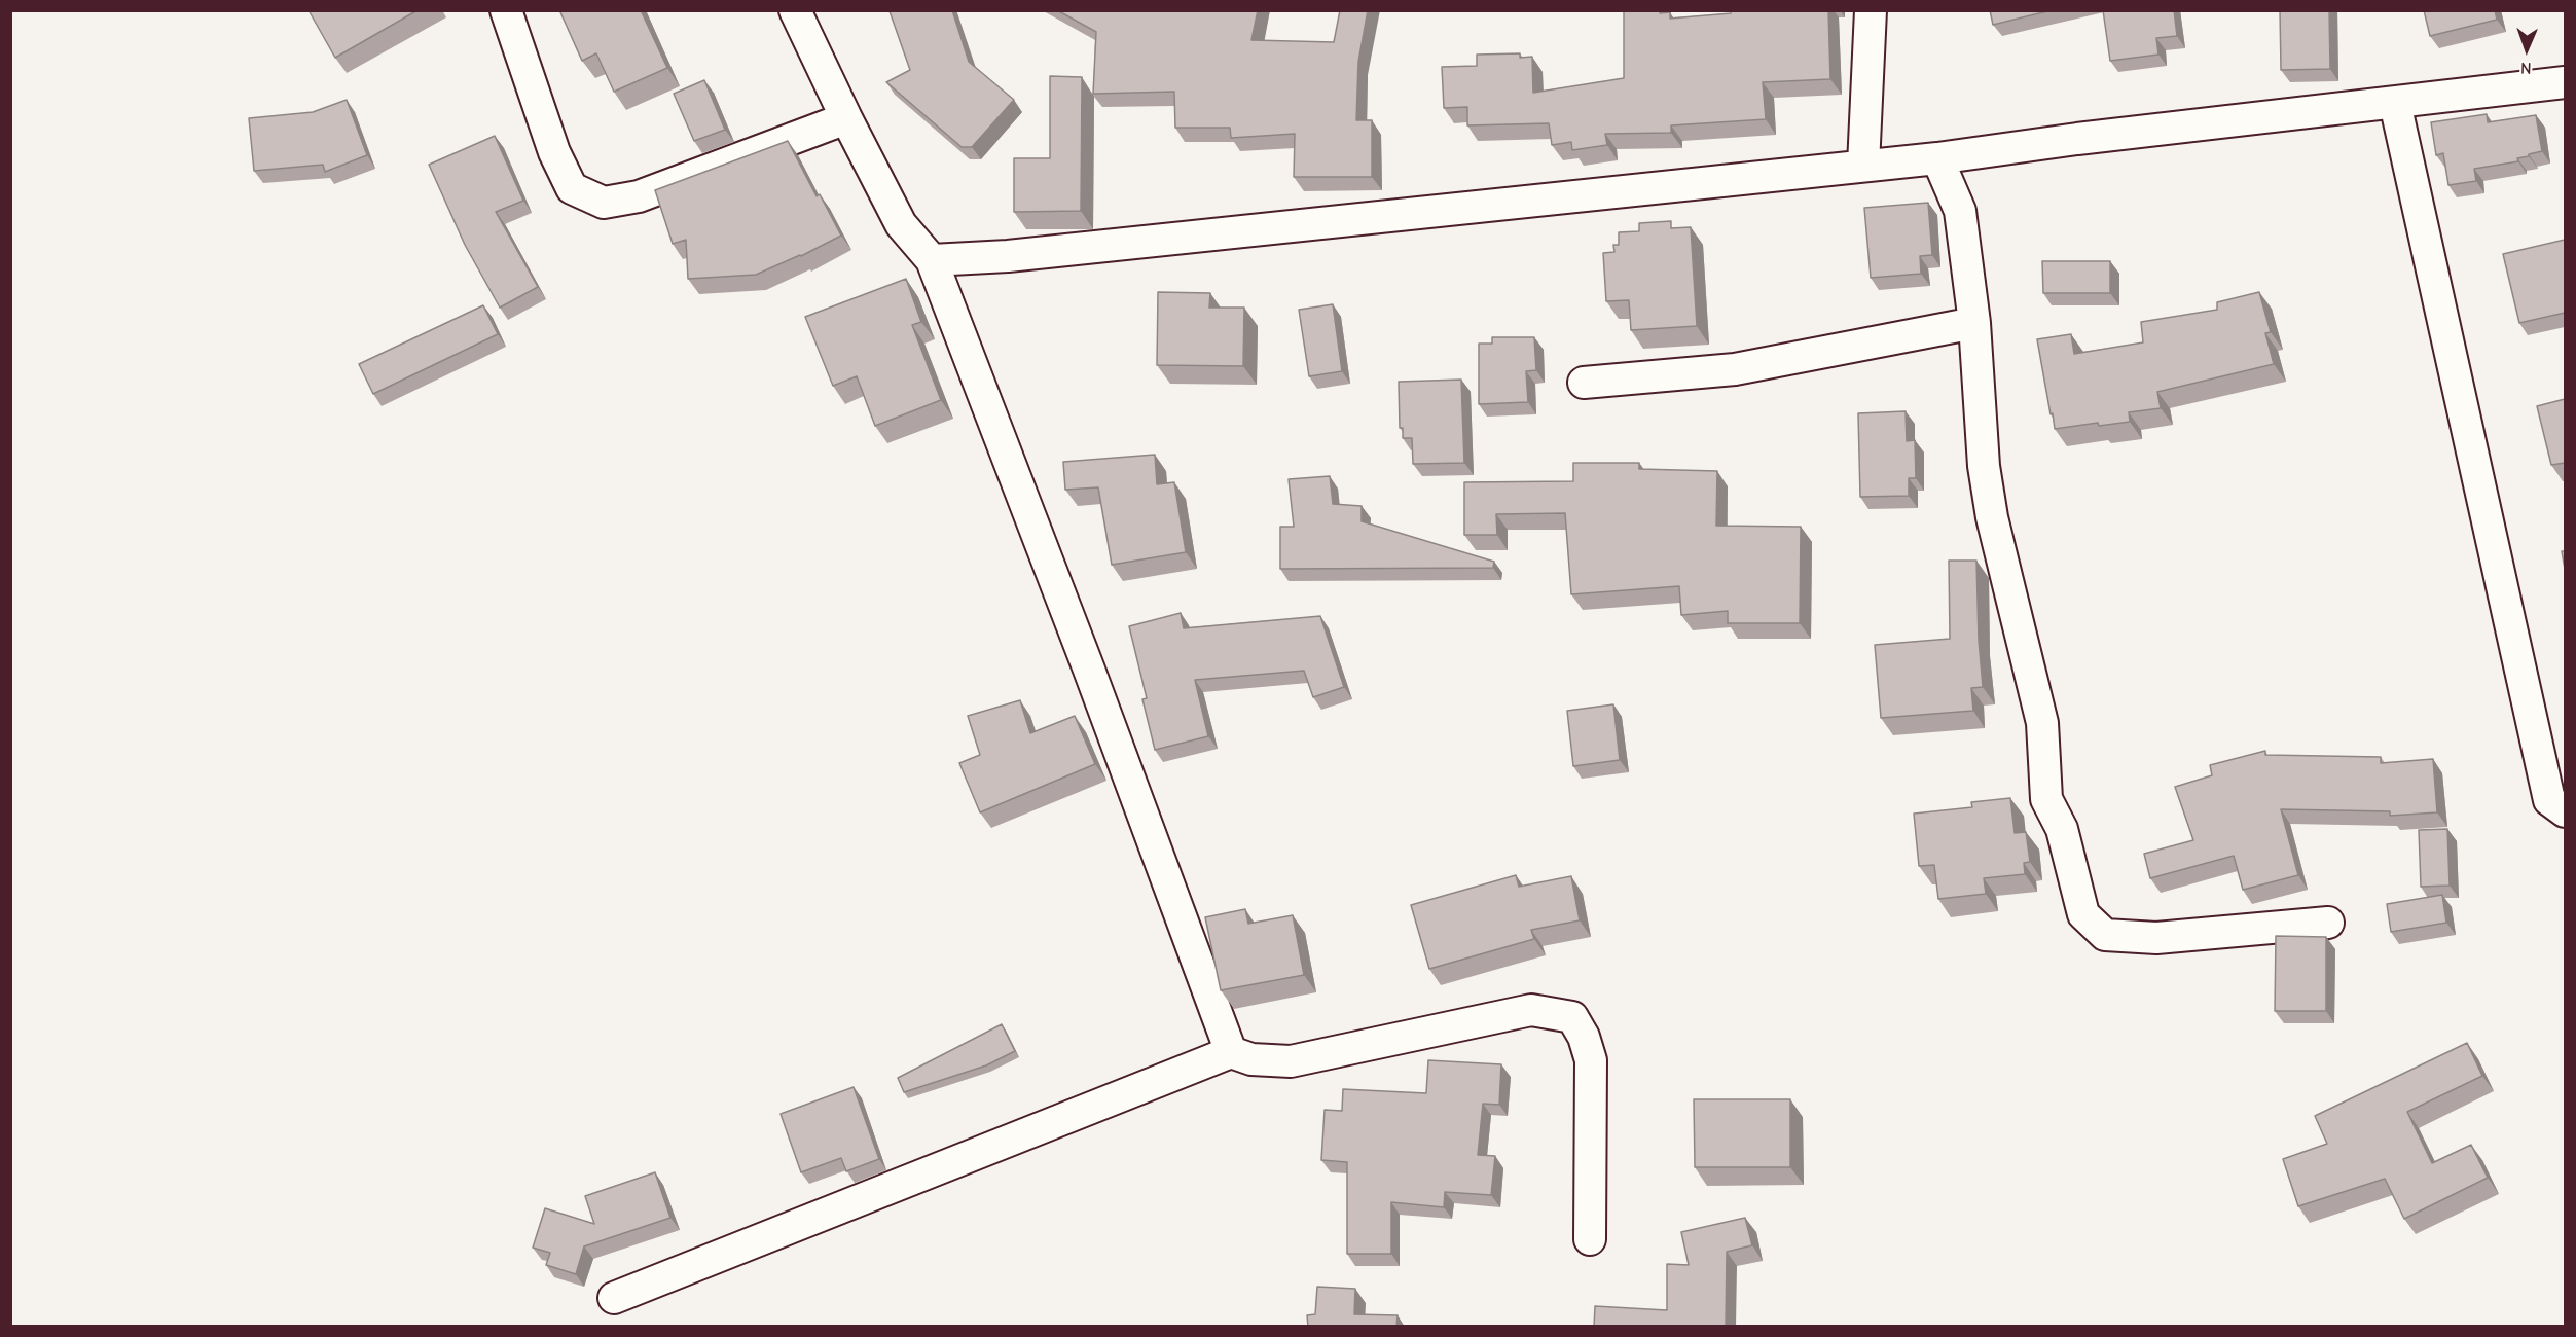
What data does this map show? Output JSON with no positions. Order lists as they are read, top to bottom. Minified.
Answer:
{"north":"bottom"}
